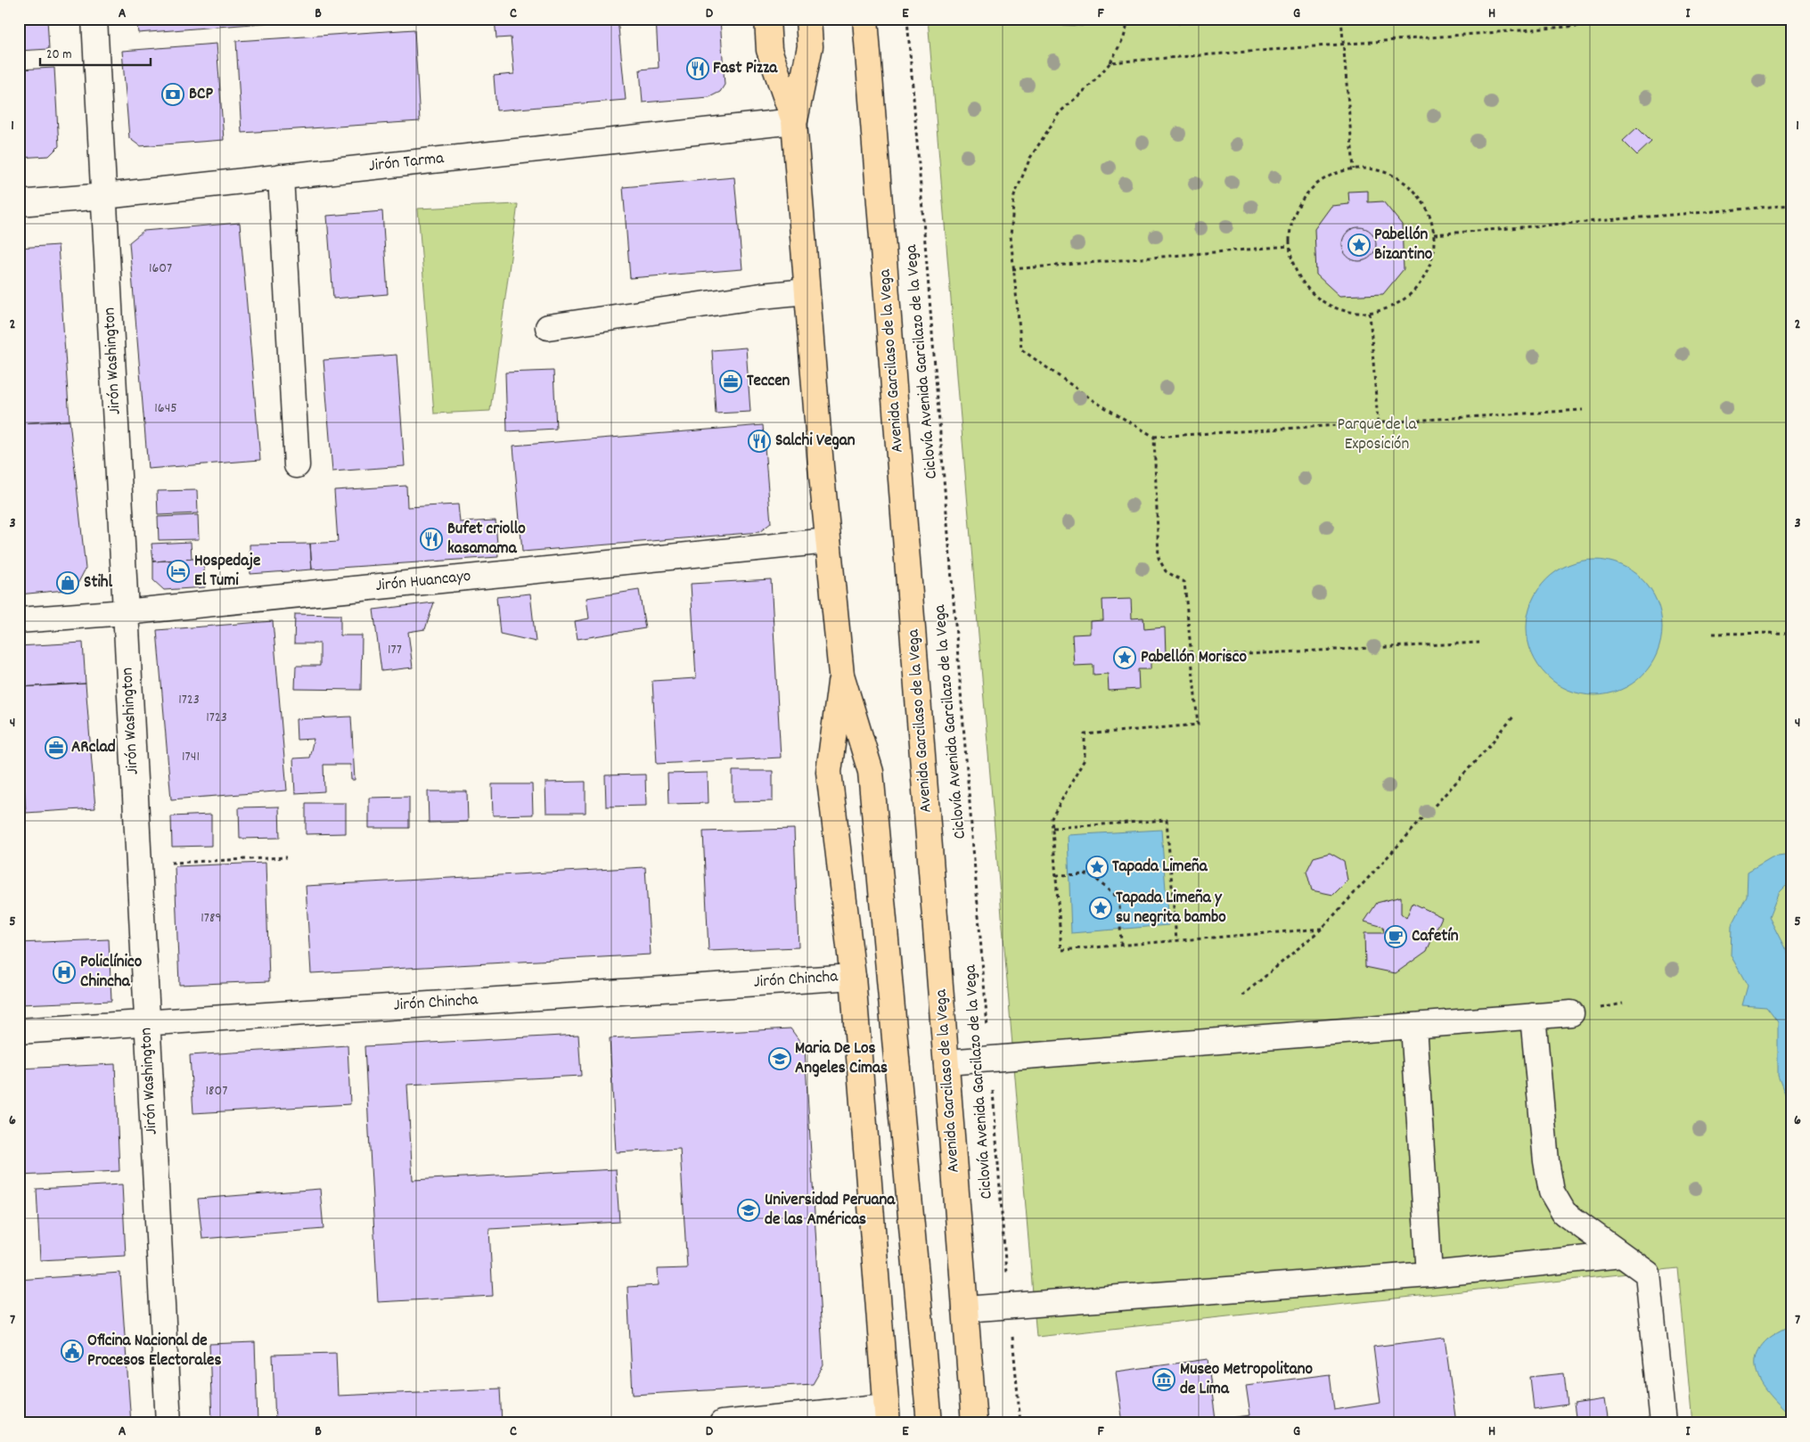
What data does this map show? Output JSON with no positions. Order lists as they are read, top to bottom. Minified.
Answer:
{"streets":{"main road":["Avenida Garcilaso de la Vega"],"street":["Jirón Tarma","Jirón Washington","Jirón Huancayo","Jirón Chincha"],"path":["Ciclovía Avenida Garcilazo de la Vega"]},"crossings":[["Jirón Tarma","Jirón Washington"],["Jirón Washington","Jirón Huancayo"],["Jirón Washington","Jirón Chincha"]],"parks":["Parque de la Exposición"],"places":{"restaurant":["Fast Pizza","Salchi Vegan","Bufet criollo kasamama"],"bank":["BCP"],"place":["Pabellón Bizantino","Pabellón Morisco","Tapada Limeña","Tapada Limeña y su negrita bambo"],"office":["Teccen","ARclad"],"hotel":["Hospedaje El Tumi"],"shop":["Stihl"],"cafe":["Cafetín"],"hospital":["Policlínico Chincha"],"school or university":["Maria De Los Angeles Cimas","Universidad Peruana de las Américas"],"public building":["Oficina Nacional de Procesos Electorales"],"museum":["Museo Metropolitano de Lima"]},"house_numbers":["1607","1645","177","1723","1723","1741","1789","1807"],"scale_bar":"20 m","grid":{"columns":["A","B","C","D","E","F","G","H","I"],"rows":["1","2","3","4","5","6","7"]}}
